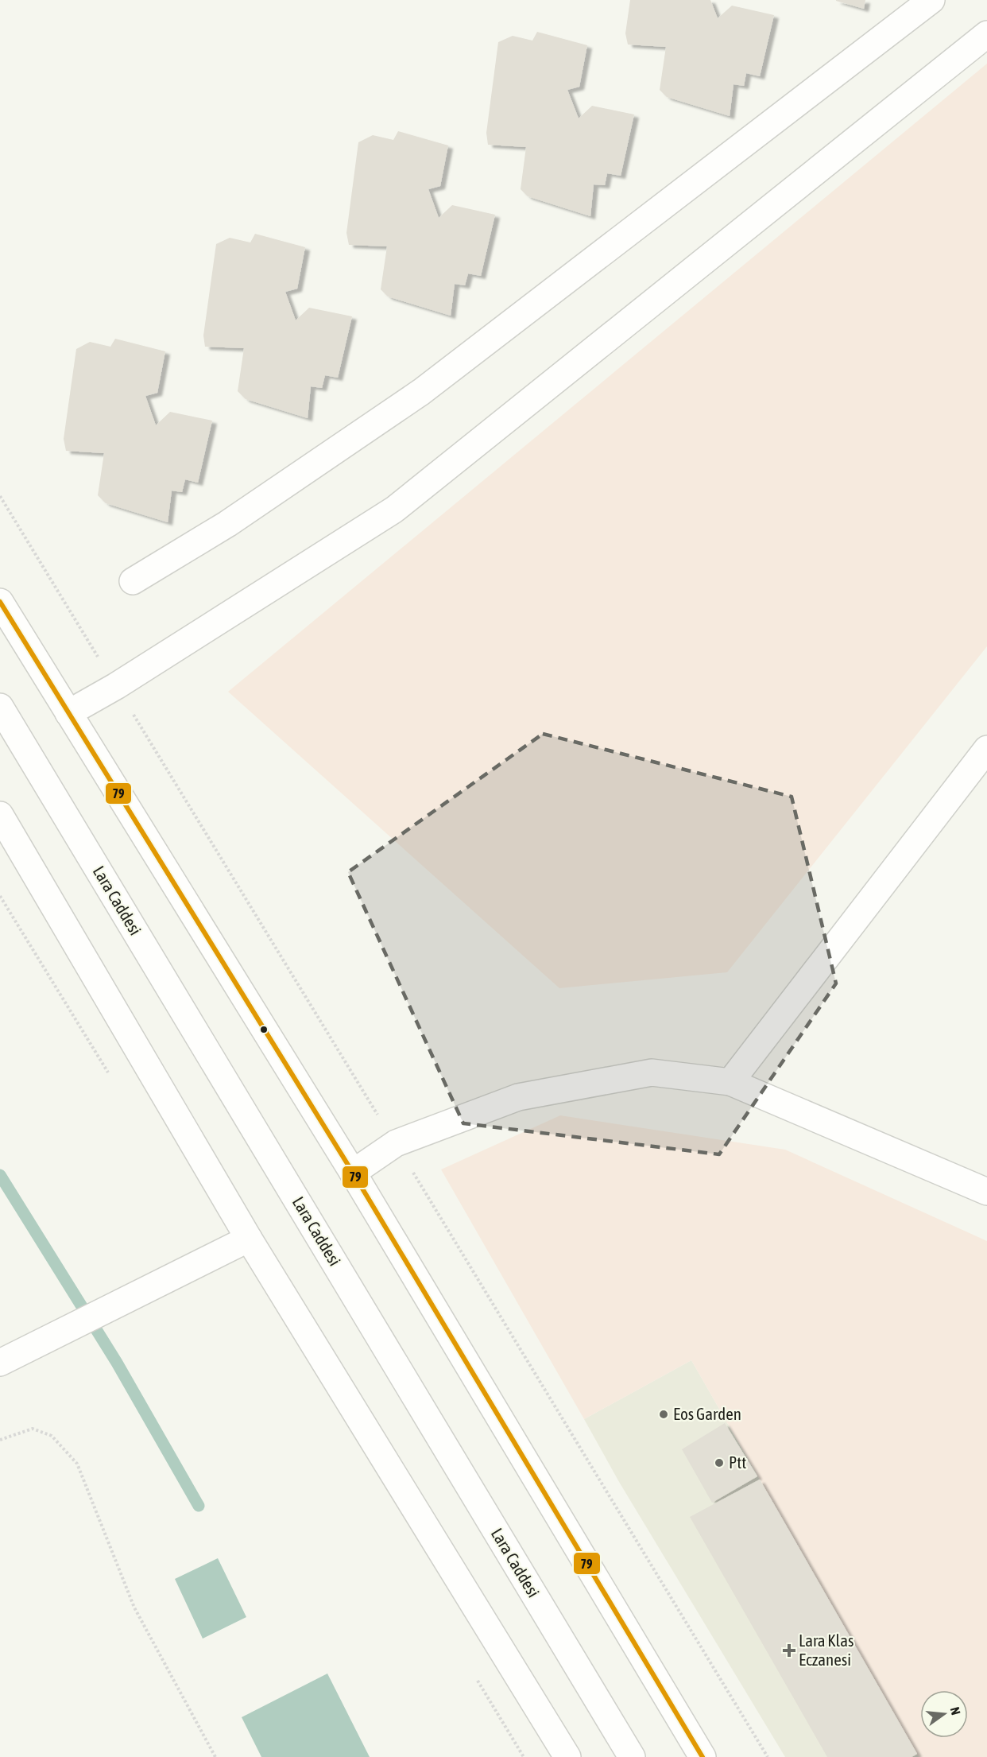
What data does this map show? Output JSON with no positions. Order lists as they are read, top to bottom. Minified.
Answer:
{"streets":{"street":["Lara Caddesi"]},"places":{"other":["Eos Garden","Ptt"],"health":["Lara Klas Eczanesi"]},"lines":["transit line 79"],"north":"right"}
